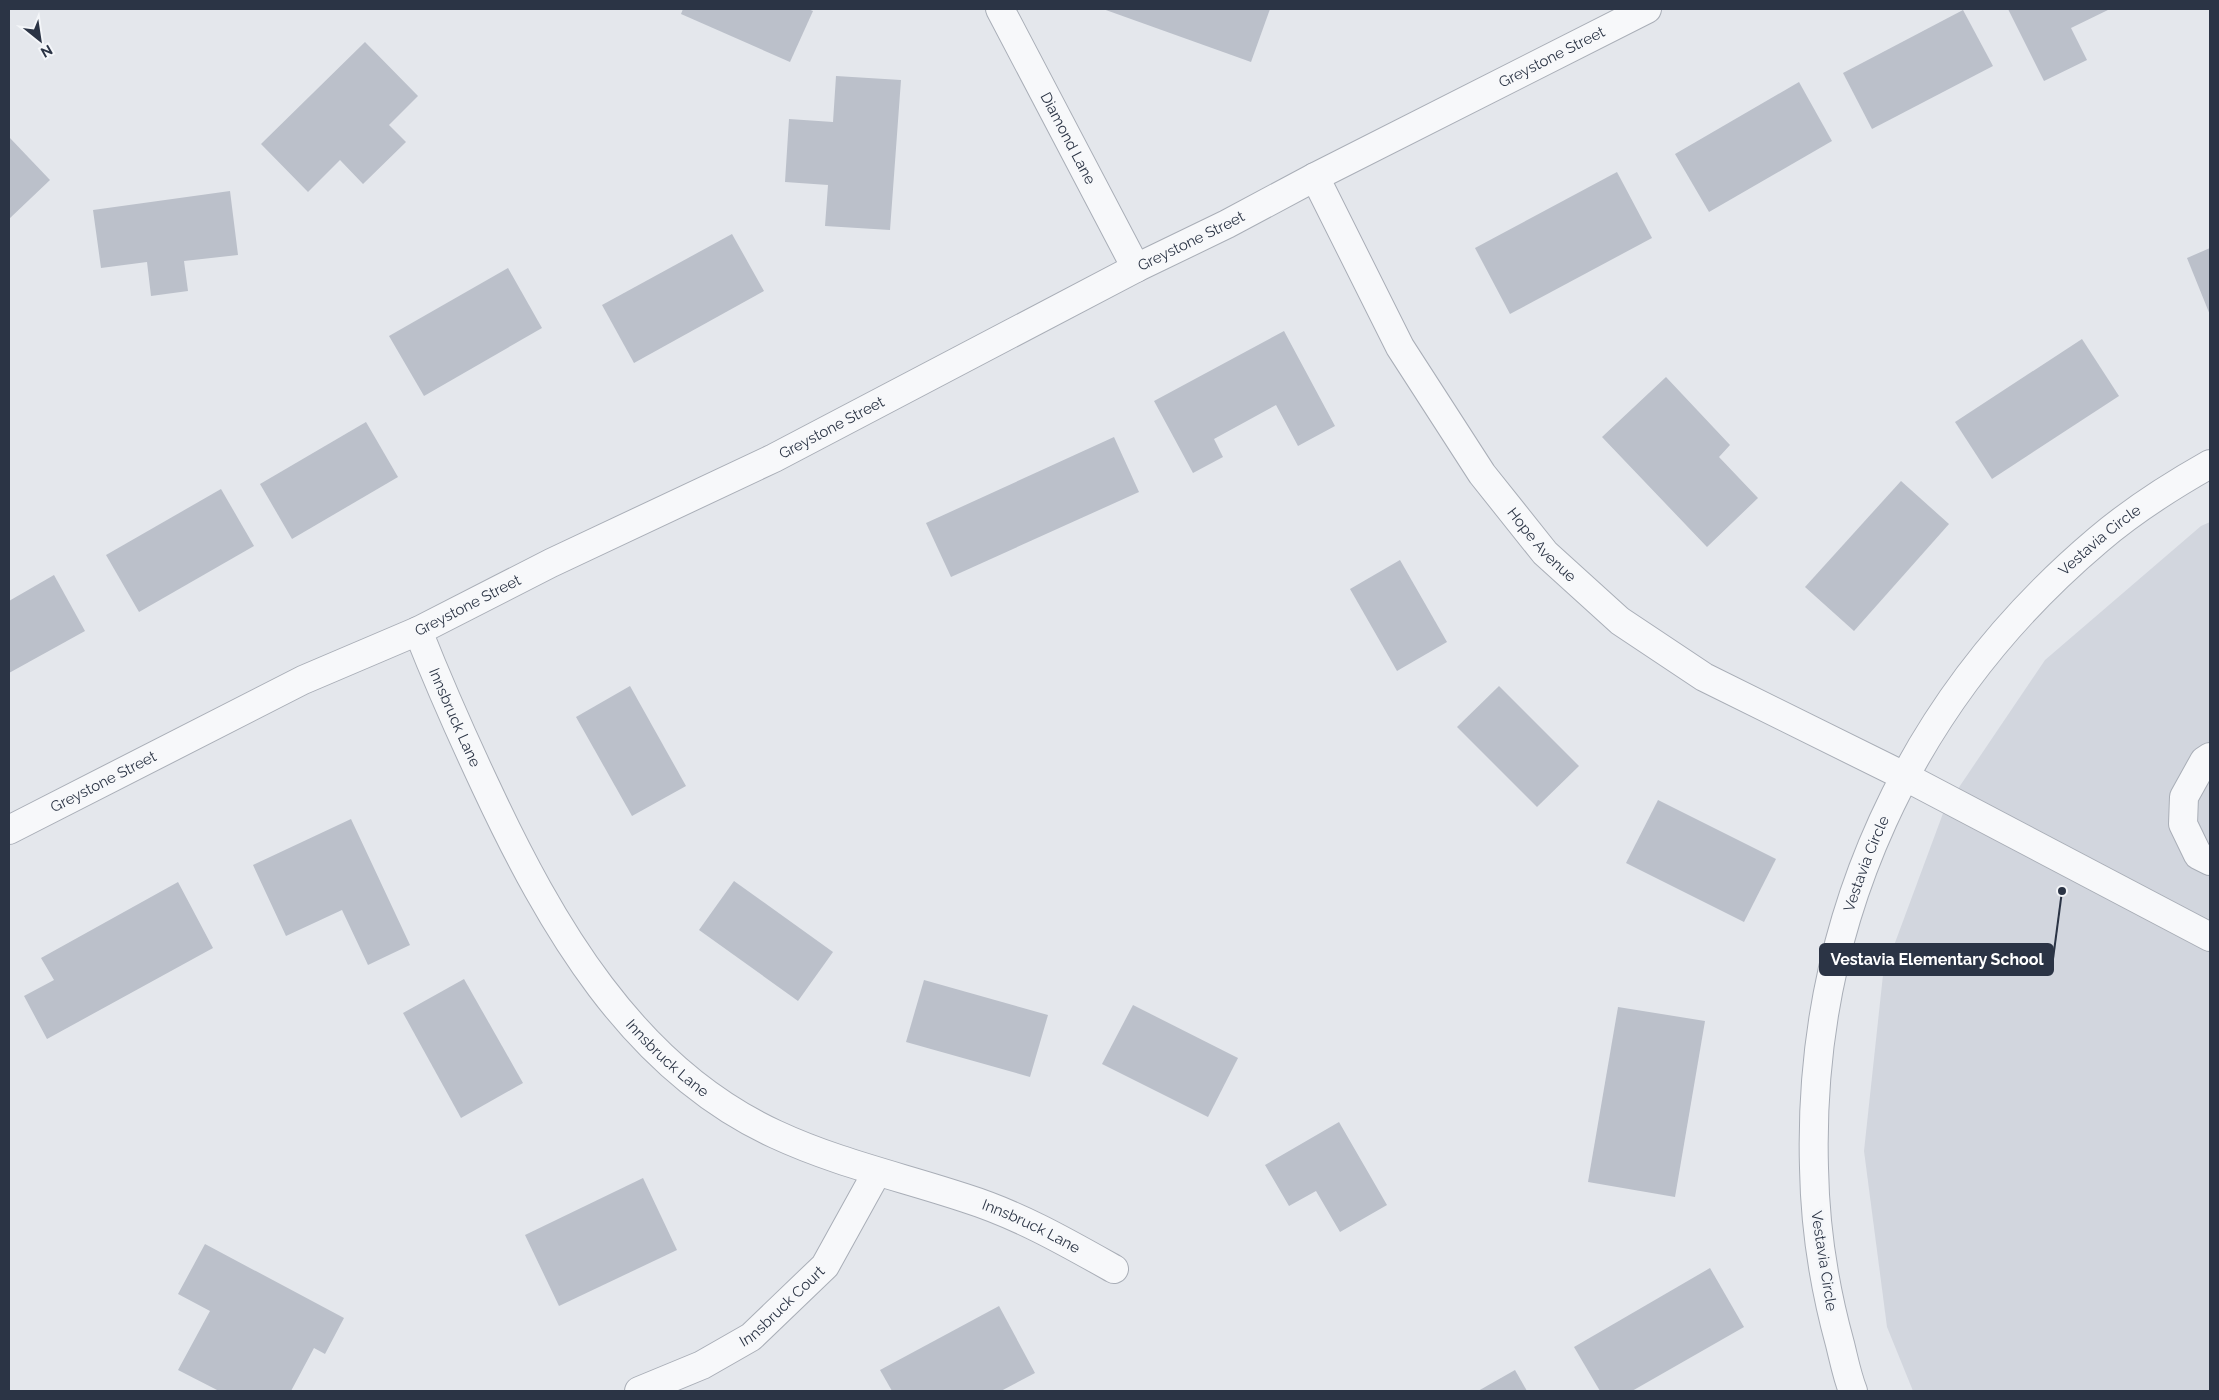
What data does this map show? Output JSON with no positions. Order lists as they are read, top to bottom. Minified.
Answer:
{"streets":{"street":["Greystone Street","Diamond Lane","Vestavia Circle","Hope Avenue","Innsbruck Lane","Innsbruck Court"]},"crossings":[["Greystone Street","Diamond Lane"],["Greystone Street","Hope Avenue"],["Greystone Street","Innsbruck Lane"],["Vestavia Circle","Hope Avenue"],["Innsbruck Lane","Innsbruck Court"]],"places":["Vestavia Elementary School"],"north":"bottom right"}
